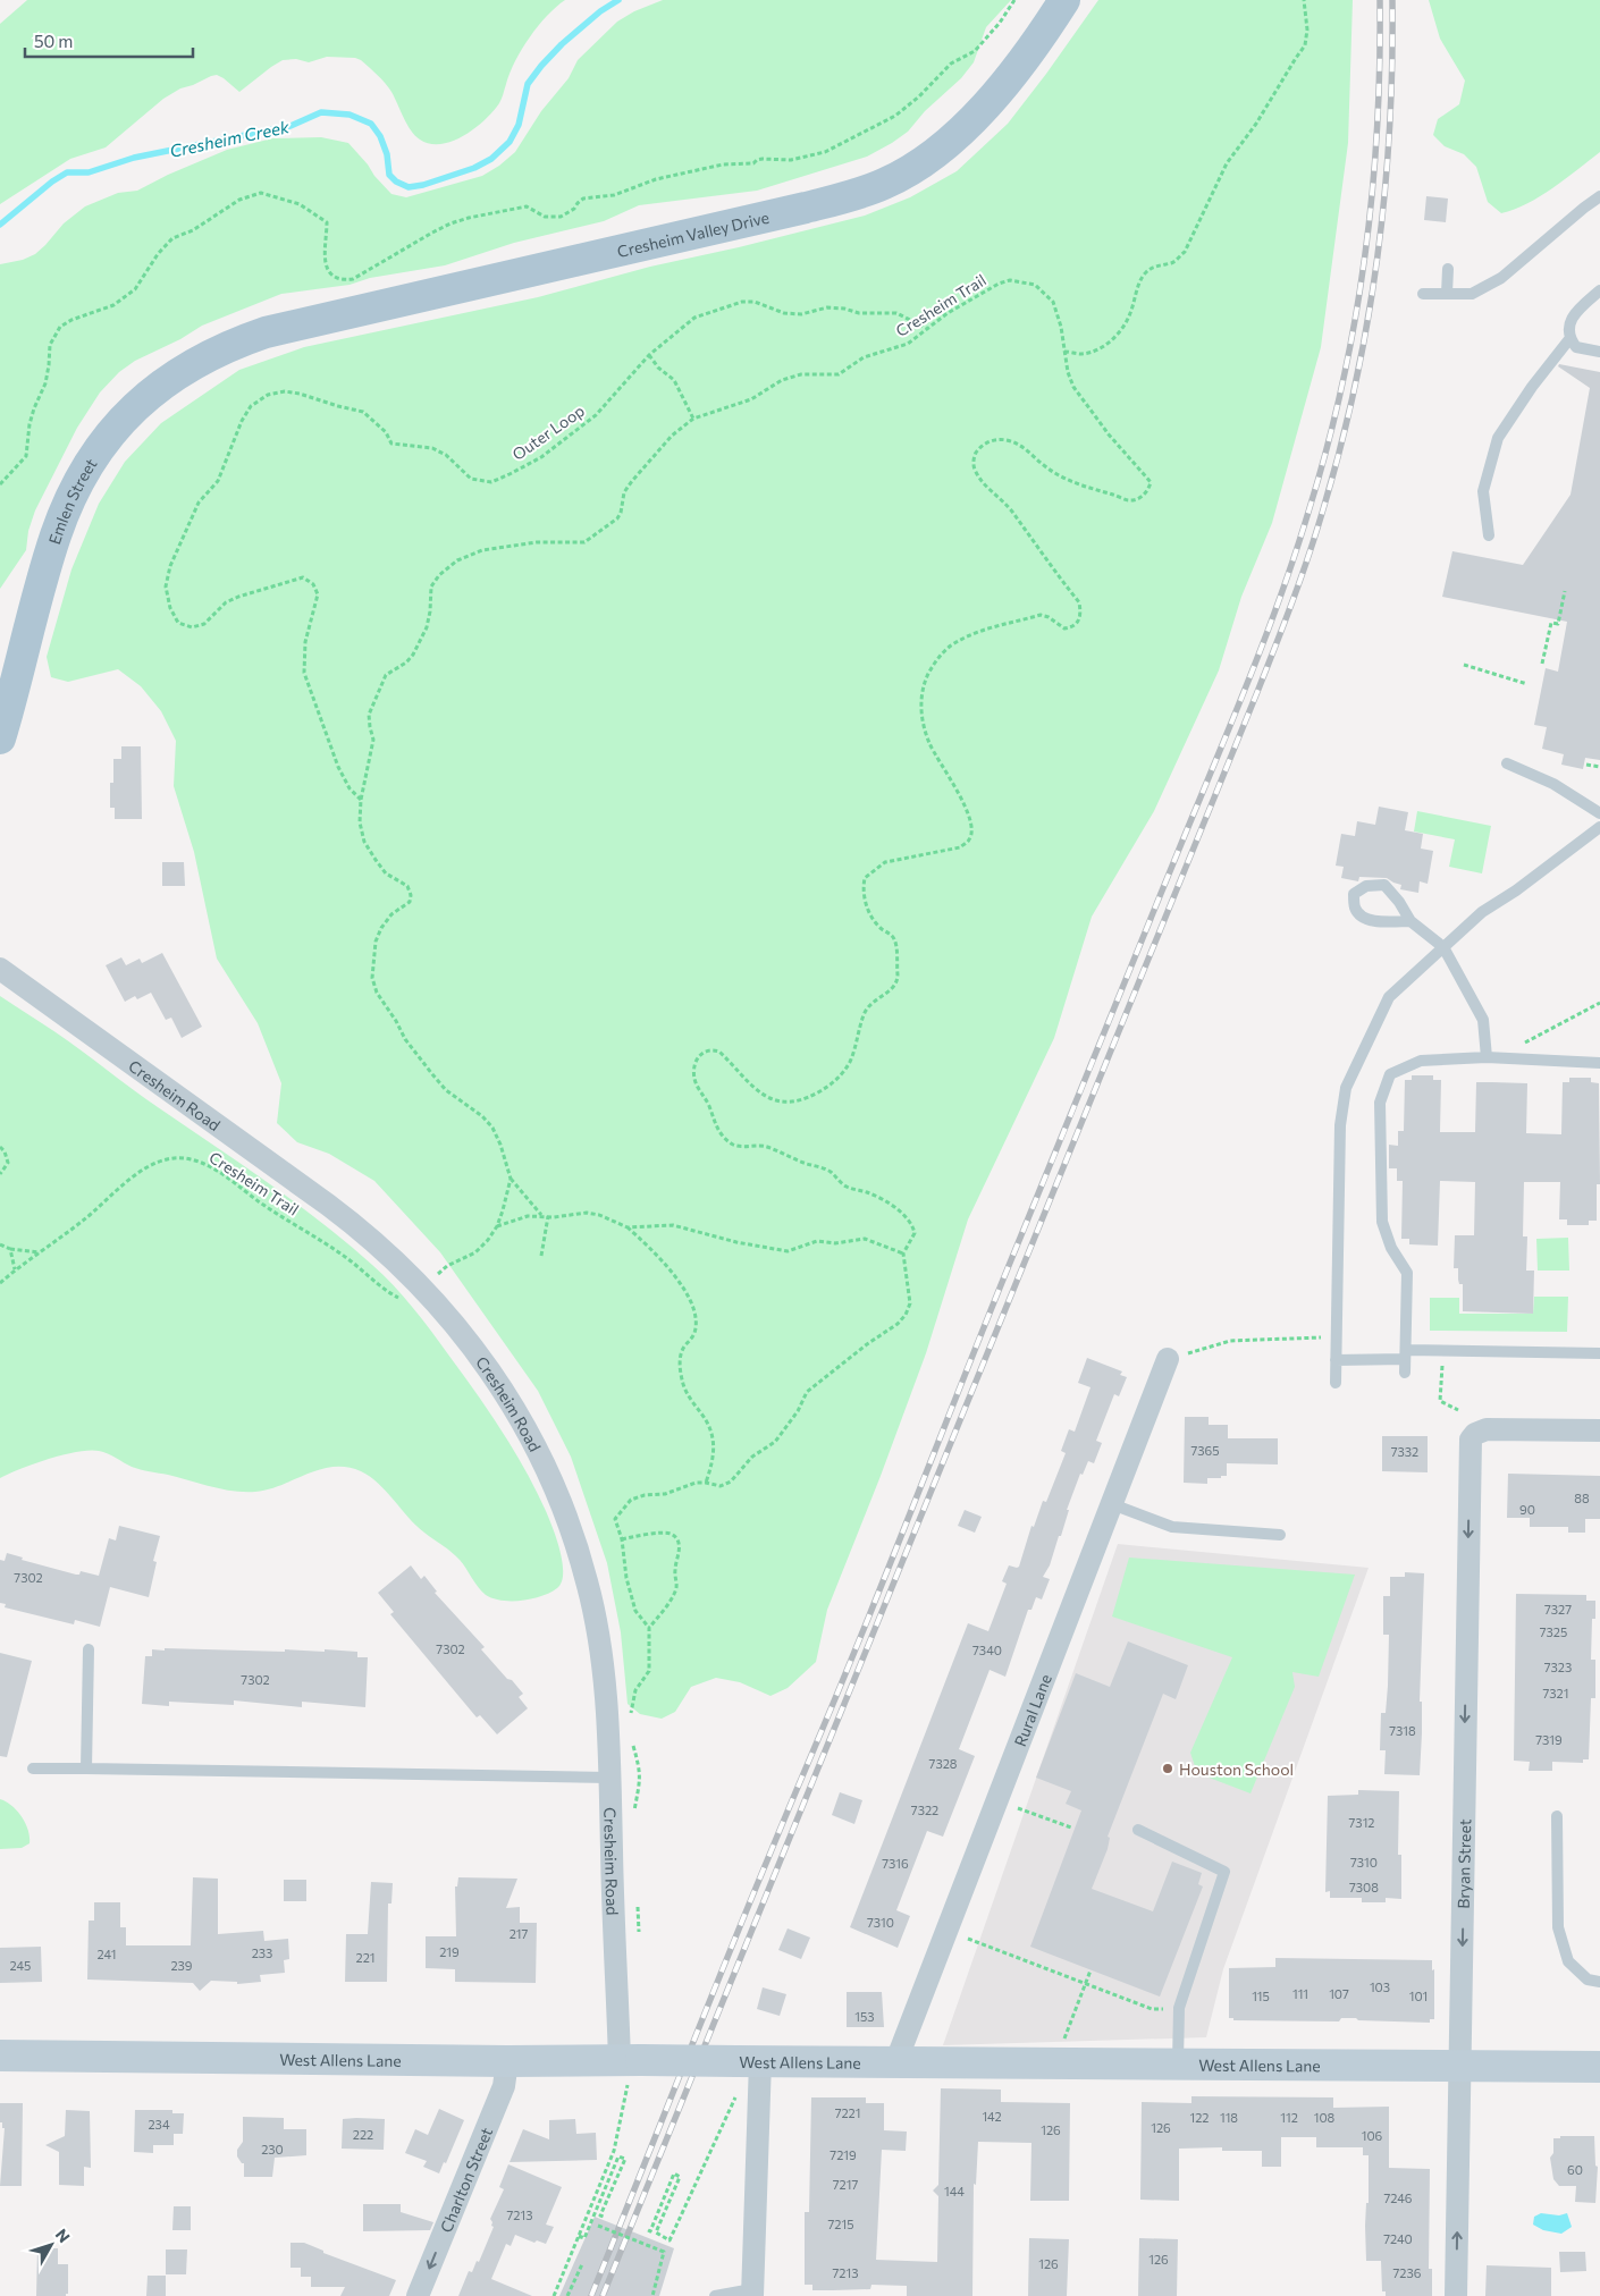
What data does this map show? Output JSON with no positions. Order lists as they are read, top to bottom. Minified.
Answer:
{"streets":{"main road":["Cresheim Valley Drive","Emlen Street","West Allens Lane"],"street":["Cresheim Road","Rural Lane","Bryan Street","Charlton Street"],"path":["Cresheim Trail","Outer Loop"]},"crossings":[["Cresheim Valley Drive","Emlen Street"],["Cresheim Trail","Outer Loop"],["Cresheim Road","West Allens Lane"],["Rural Lane","West Allens Lane"],["Bryan Street","West Allens Lane"],["West Allens Lane","Charlton Street"]],"one_way":["Charlton Street"],"water":["Cresheim Creek"],"places":["Houston School"],"house_numbers":["7365","7332","88","90","7302","7327","7325","7302","7340","7323","7302","7321","7318","7319","7328","7322","7312","7310","7316","7308","7310","217","219","233","241","221","245","239","103","111","107","115","101","153","7221","142","122","118","112","108","234","126","126","222","106","230","7219","60","7217","144","7246","7213","7215","7240","126","126","7213","7236"],"scale_bar":"50 m","north":"top right"}
